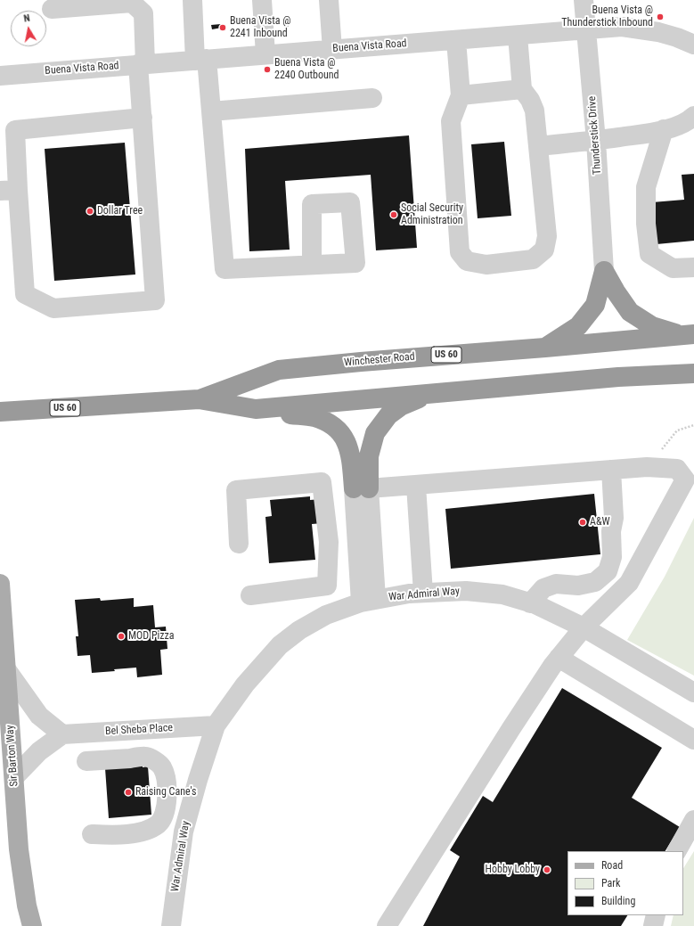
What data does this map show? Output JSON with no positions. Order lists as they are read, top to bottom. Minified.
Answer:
{"streets":{"highway":["US 60","Winchester Road"],"main road":["Sir Barton Way"],"street":["Buena Vista Road","Thunderstick Drive","War Admiral Way","Bel Sheba Place"]},"crossings":[["Buena Vista Road","Thunderstick Drive"],["War Admiral Way","Bel Sheba Place"]],"places":["Buena Vista @ Thunderstick Inbound","Buena Vista @ 2241 Inbound","Buena Vista @ 2240 Outbound","Dollar Tree","Social Security Administration","A&W","MOD Pizza","Raising Cane's","Hobby Lobby"],"legend":["Road","Park","Building"],"north":"top"}
